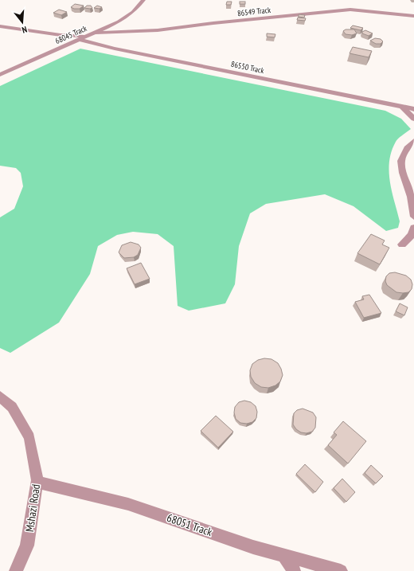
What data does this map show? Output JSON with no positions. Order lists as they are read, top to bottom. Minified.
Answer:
{"streets":{"street":["86549 Track","68045 Track","86550 Track","Mshazi Road","68051 Track"]},"crossings":[["86549 Track","68045 Track"],["68045 Track","86550 Track"],["Mshazi Road","68051 Track"]],"north":"bottom"}
